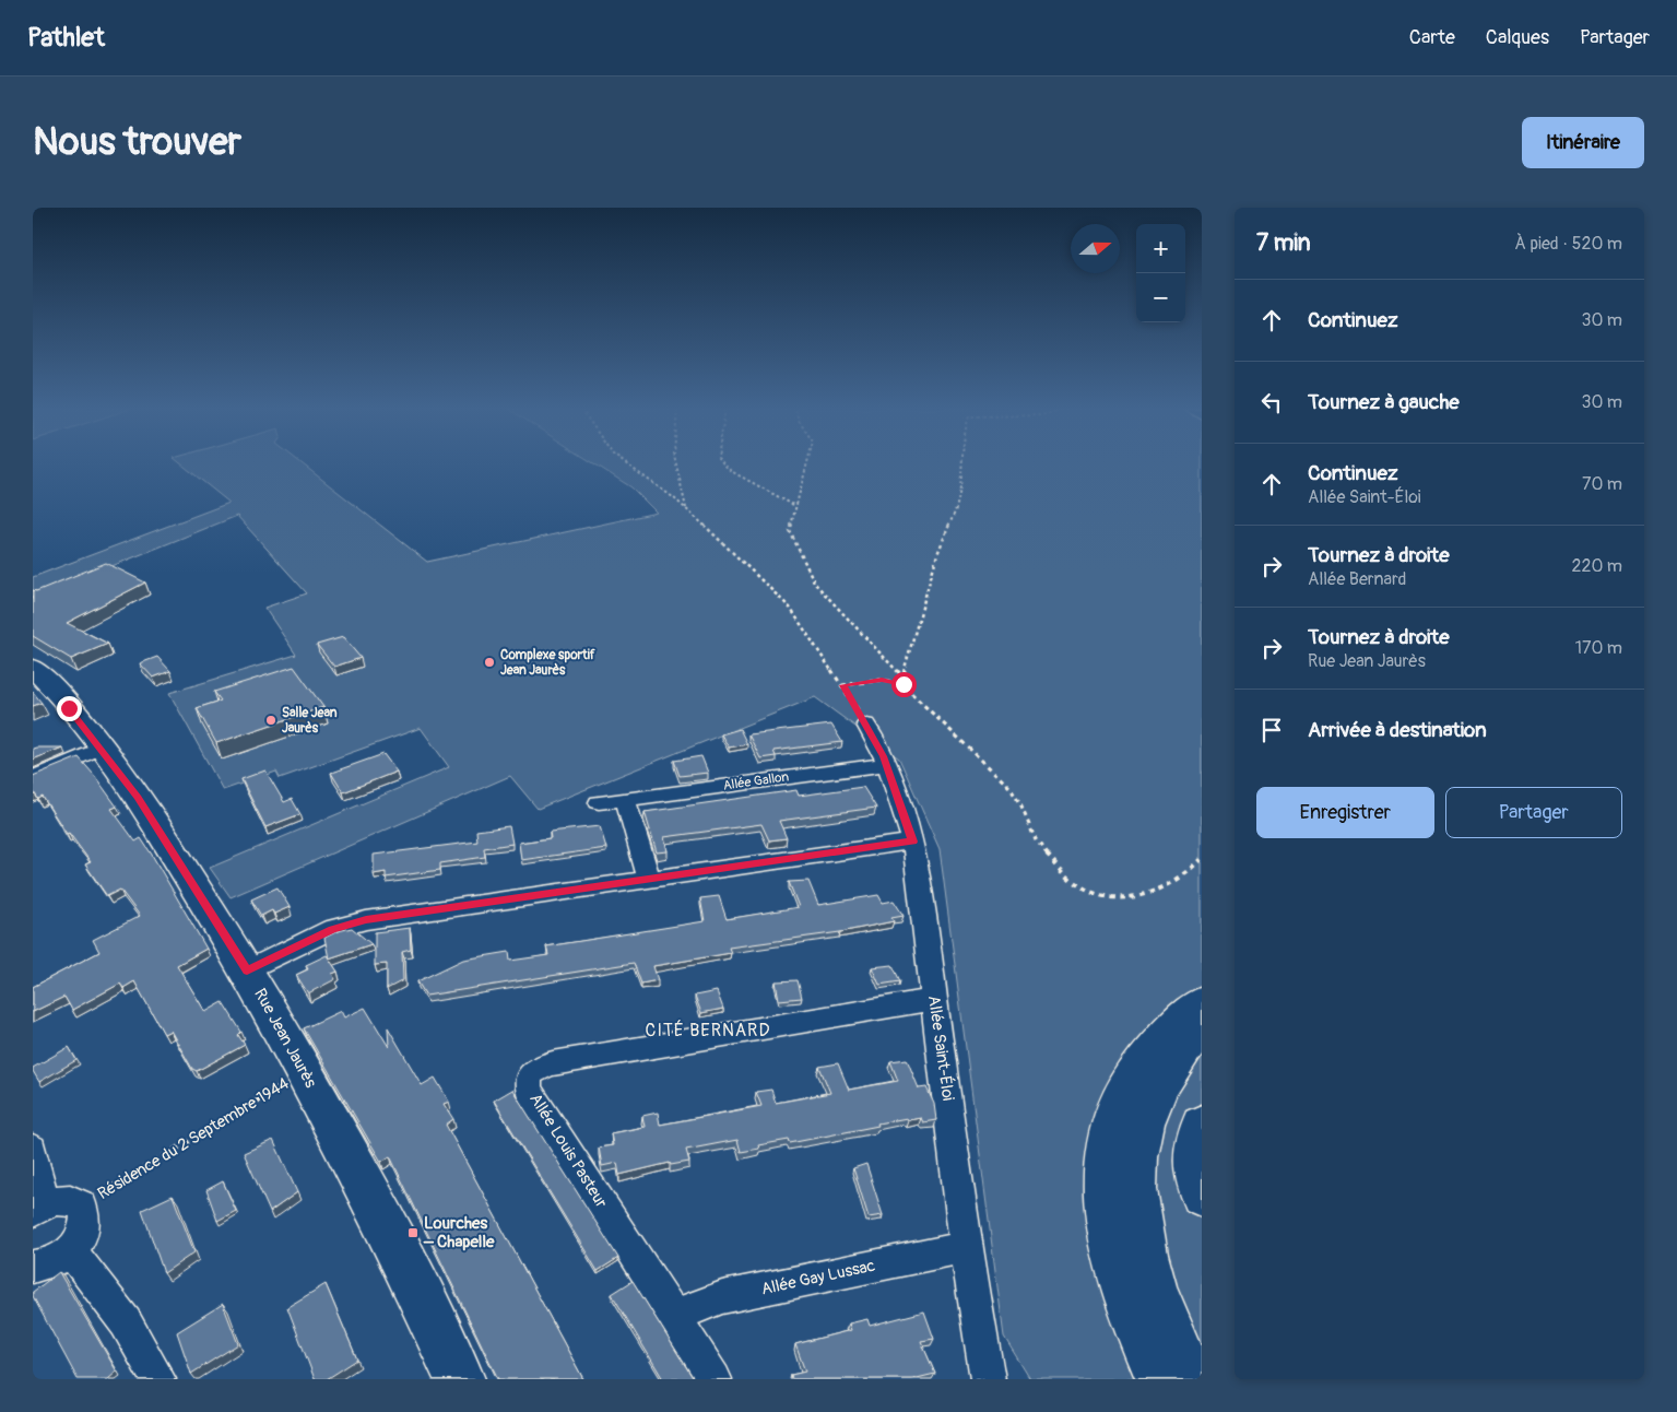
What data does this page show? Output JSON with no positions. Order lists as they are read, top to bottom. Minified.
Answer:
{"streets":{"main road":["Rue Jean Jaurès"],"street":["Allée Gallon","Allée Saint-Éloi","Allée Louis Pasteur","Allée Gay Lussac"],"path":["Résidence du 2 Septembre 1944"]},"crossings":[["Allée Gallon","Allée Saint-Éloi"],["Rue Jean Jaurès","Résidence du 2 Septembre 1944"],["Allée Saint-Éloi","Allée Louis Pasteur"],["Allée Saint-Éloi","Allée Gay Lussac"],["Allée Louis Pasteur","Allée Gay Lussac"]],"districts":["CITÉ BERNARD"],"places":{"other":["Complexe sportif Jean Jaurès","Salle Jean Jaurès"],"transit":["Lourches – Chapelle"]},"north":"right","page":{"header":"Pathlet","nav":["Carte","Calques","Partager"],"buttons":["Itinéraire",["Enregistrer","Partager"]],"title":"Nous trouver","heading":["7 min","À pied · 520 m"],"map_buttons":["+","−"],"list":[["Continuez","30 m"],["Tournez à gauche","30 m"],["Continuez","Allée Saint-Éloi","70 m"],["Tournez à droite","Allée Bernard","220 m"],["Tournez à droite","Rue Jean Jaurès","170 m"],"Arrivée à destination"]}}
